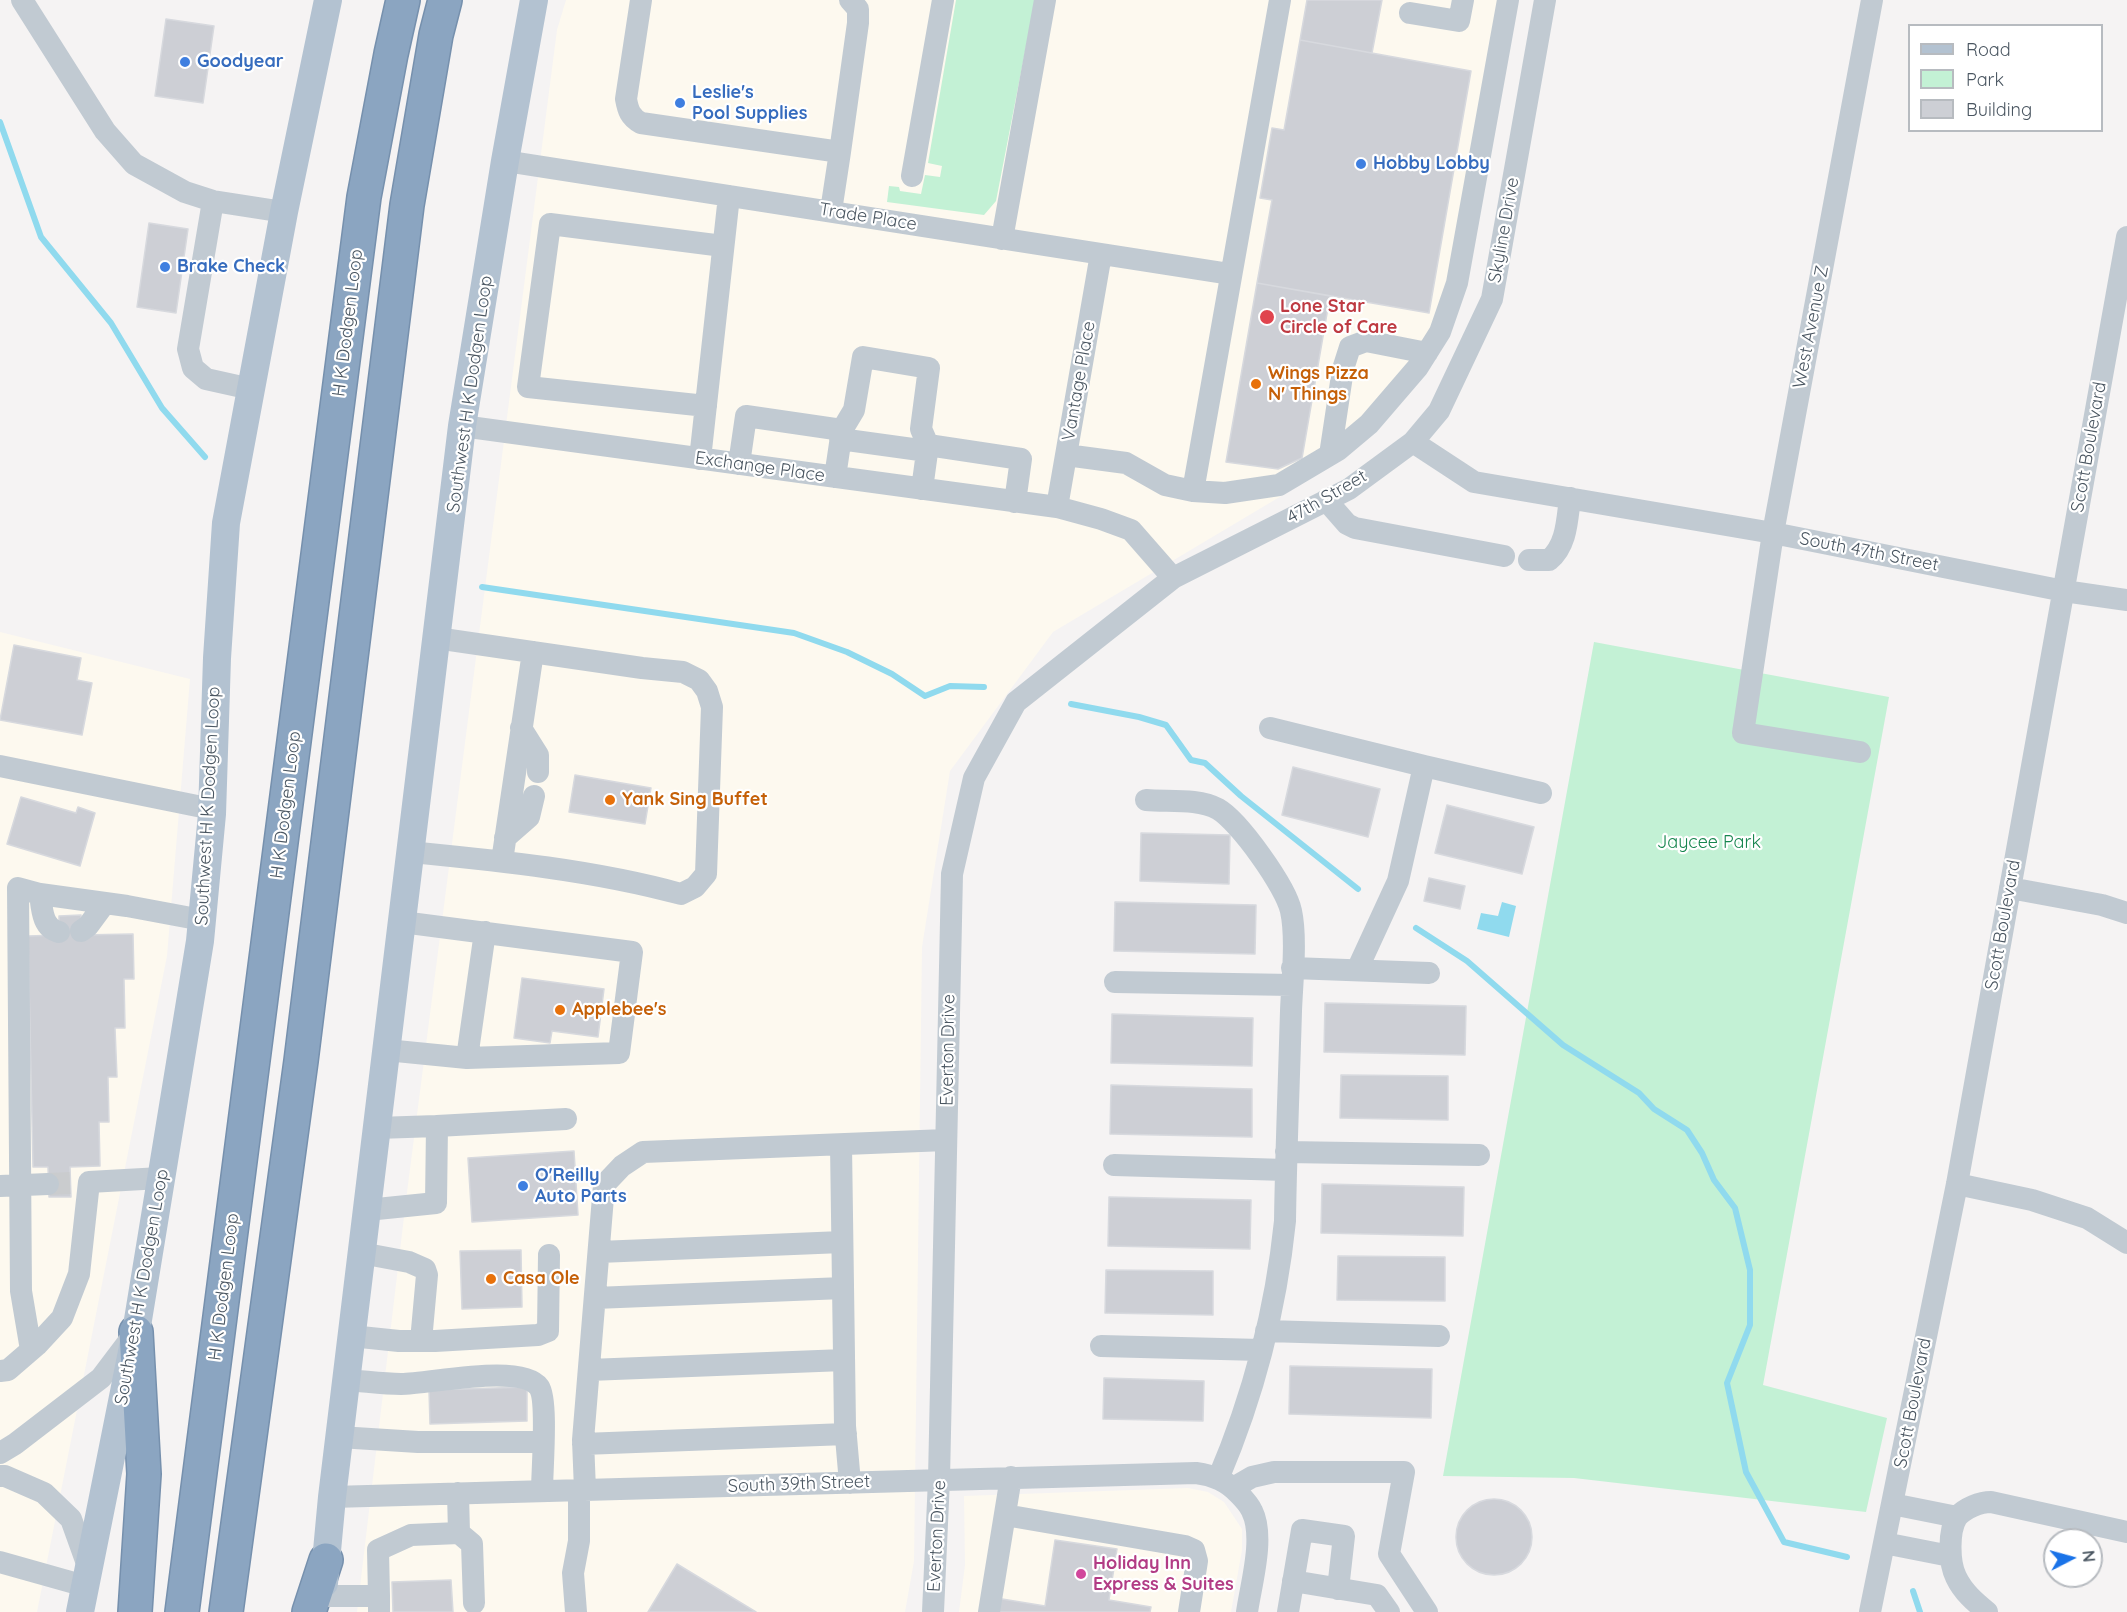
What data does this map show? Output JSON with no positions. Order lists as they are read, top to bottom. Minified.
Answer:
{"streets":{"highway":["H K Dodgen Loop"],"main road":["Southwest H K Dodgen Loop"],"street":["Trade Place","Skyline Drive","West Avenue Z","Vantage Place","Scott Boulevard","Exchange Place","47th Street","South 47th Street","Everton Drive","South 39th Street"]},"crossings":[["Trade Place","Vantage Place"],["Trade Place","Southwest H K Dodgen Loop"],["Skyline Drive","47th Street"],["West Avenue Z","South 47th Street"],["Vantage Place","Exchange Place"],["Southwest H K Dodgen Loop","Exchange Place"],["Southwest H K Dodgen Loop","South 39th Street"],["Scott Boulevard","South 47th Street"],["47th Street","Everton Drive"],["Everton Drive","South 39th Street"]],"parks":["Jaycee Park"],"places":["Goodyear","Leslie's Pool Supplies","Hobby Lobby","Brake Check","Lone Star Circle of Care","Wings Pizza N' Things","Yank Sing Buffet","Applebee's","O'Reilly Auto Parts","Casa Ole","Holiday Inn Express & Suites"],"legend":["Road","Park","Building"],"north":"right"}
